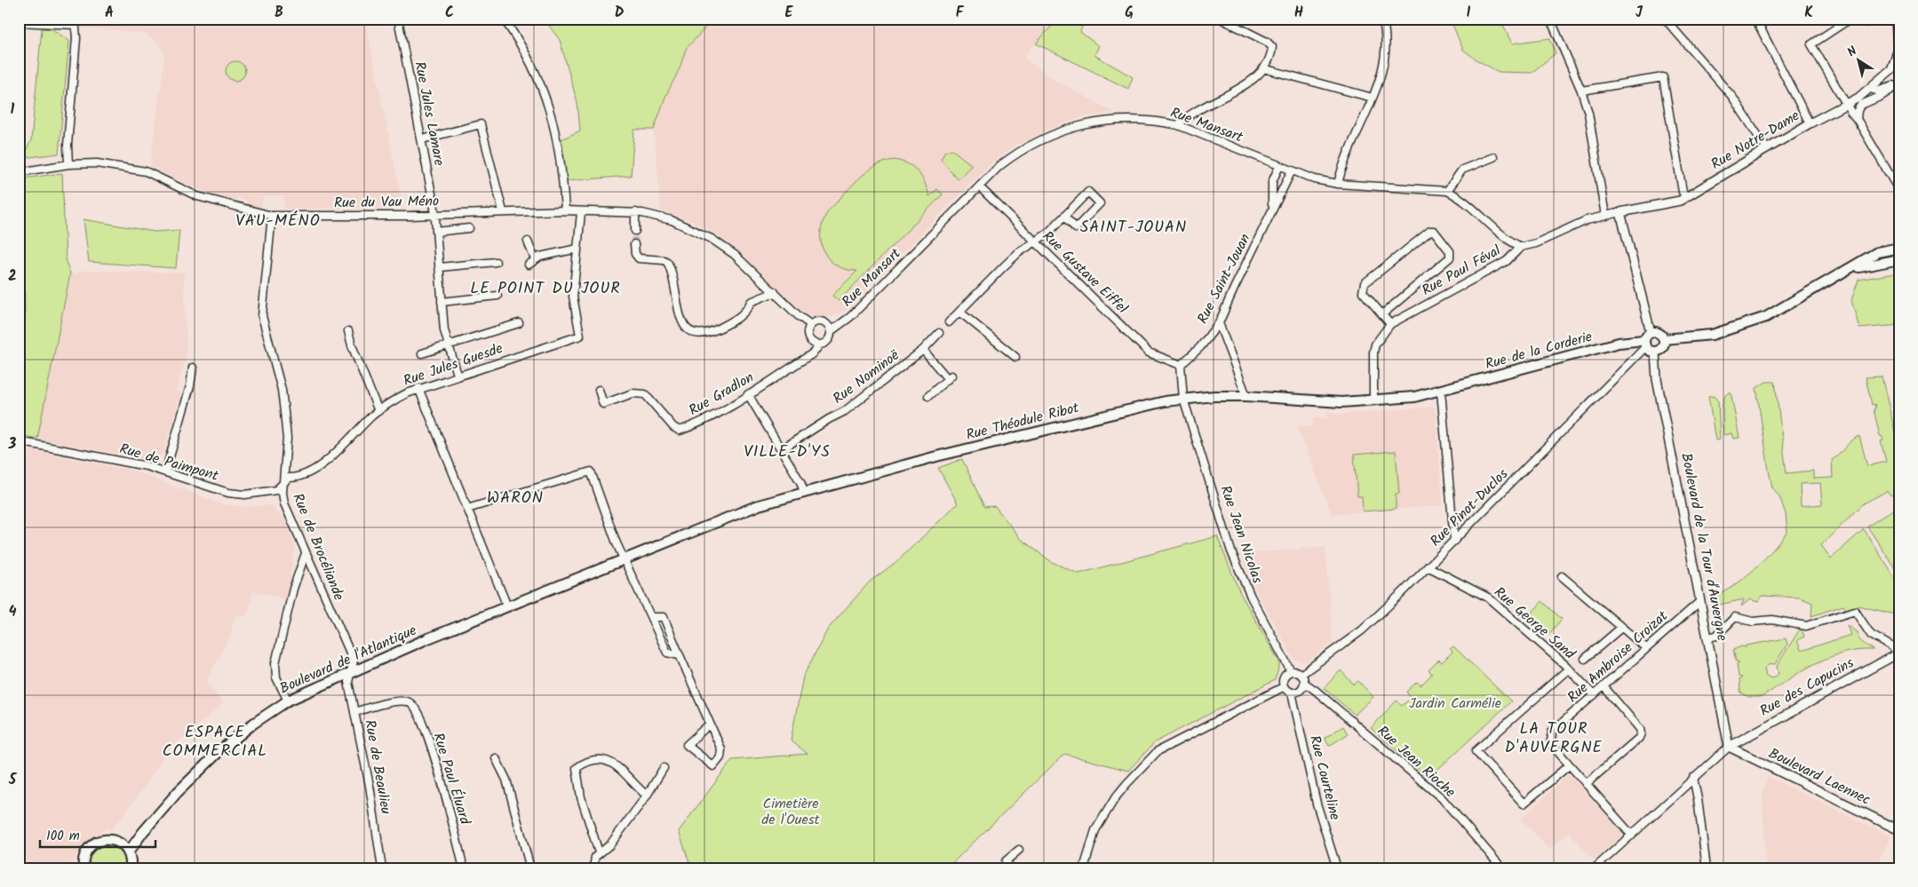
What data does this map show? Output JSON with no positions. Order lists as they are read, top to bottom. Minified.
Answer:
{"streets":{"main road":["Rue de la Corderie","Rue Théodule Ribot","Boulevard de l'Atlantique"],"street":["Rue Jules Lamare","Rue Mansart","Rue Notre-Dame","Rue du Vau Méno","Rue Paul Féval","Rue Gustave Eiffel","Rue Saint-Jouan","Rue Jules Guesde","Rue Nominoë","Rue Gradlon","Rue de Paimpont","Rue Pinot-Duclos","Rue Jean Nicolas","Rue de Brocéliande","Boulevard de la Tour d'Auvergne","Rue George Sand","Rue Ambroise Croizat","Rue des Capucins","Rue Jean Rioche","Rue de Beaulieu","Boulevard Laennec","Rue Courteline","Rue Paul Éluard"]},"crossings":[["Rue Jules Lamare","Rue du Vau Méno"],["Rue Jules Lamare","Rue Jules Guesde"],["Rue Mansart","Rue du Vau Méno"],["Rue Mansart","Rue Paul Féval"],["Rue Mansart","Rue Gustave Eiffel"],["Rue Mansart","Rue Saint-Jouan"],["Rue Mansart","Rue Gradlon"],["Rue Notre-Dame","Rue Paul Féval"],["Rue du Vau Méno","Rue Gradlon"],["Rue du Vau Méno","Rue de Brocéliande"],["Rue Paul Féval","Rue Théodule Ribot"],["Rue Gustave Eiffel","Rue Saint-Jouan"],["Rue de la Corderie","Rue Théodule Ribot"],["Rue de la Corderie","Rue Pinot-Duclos"],["Rue de la Corderie","Boulevard de la Tour d'Auvergne"],["Rue Jules Guesde","Rue de Paimpont"],["Rue Jules Guesde","Rue de Brocéliande"],["Rue Théodule Ribot","Rue Jean Nicolas"],["Rue Théodule Ribot","Boulevard de l'Atlantique"],["Rue de Paimpont","Rue de Brocéliande"],["Rue Pinot-Duclos","Rue Jean Nicolas"],["Rue Pinot-Duclos","Boulevard de la Tour d'Auvergne"],["Rue Pinot-Duclos","Rue George Sand"],["Rue Pinot-Duclos","Rue Jean Rioche"],["Rue Pinot-Duclos","Rue Courteline"],["Rue Jean Nicolas","Rue Jean Rioche"],["Rue Jean Nicolas","Rue Courteline"],["Rue de Brocéliande","Boulevard de l'Atlantique"],["Rue de Brocéliande","Rue de Beaulieu"],["Boulevard de la Tour d'Auvergne","Rue Ambroise Croizat"],["Boulevard de la Tour d'Auvergne","Rue des Capucins"],["Boulevard de la Tour d'Auvergne","Boulevard Laennec"],["Rue George Sand","Rue Ambroise Croizat"],["Boulevard de l'Atlantique","Rue de Beaulieu"],["Rue des Capucins","Boulevard Laennec"],["Rue Jean Rioche","Rue Courteline"],["Rue de Beaulieu","Rue Paul Éluard"]],"districts":["VAU-MÉNO","SAINT-JOUAN","LE POINT DU JOUR","VILLE-D'YS","WARON","LA TOUR D'AUVERGNE","ESPACE COMMERCIAL"],"parks":["Jardin Carmélie","Cimetière de l'Ouest"],"scale_bar":"100 m","north":"top left","grid":{"columns":["A","B","C","D","E","F","G","H","I","J","K"],"rows":["1","2","3","4","5"]}}
